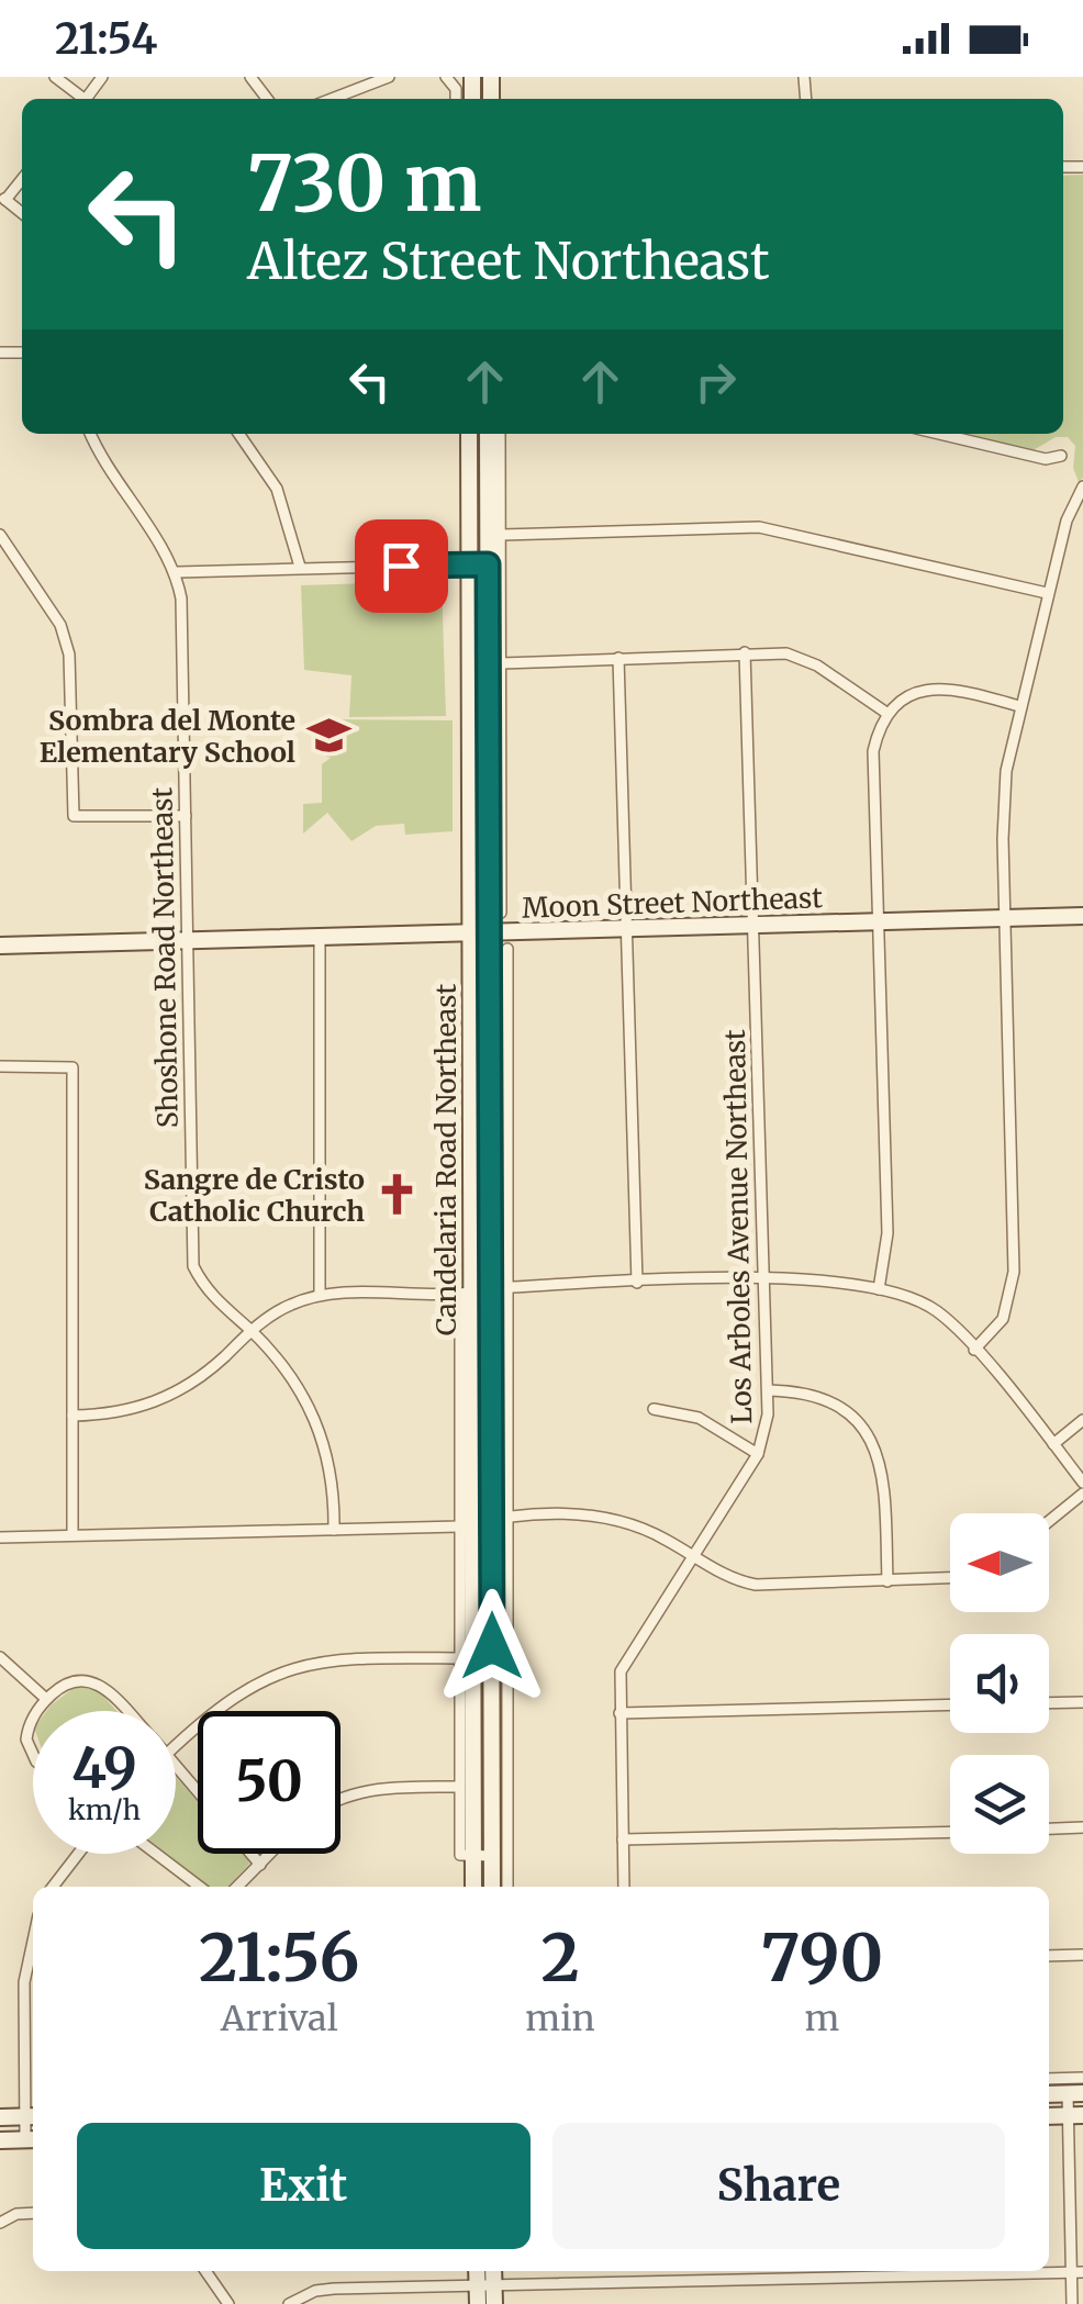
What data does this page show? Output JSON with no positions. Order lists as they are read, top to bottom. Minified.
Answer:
{"streets":{"main road":["Moon Street Northeast","Candelaria Road Northeast"],"street":["Shoshone Road Northeast","Los Arboles Avenue Northeast"]},"crossings":[["Moon Street Northeast","Shoshone Road Northeast"],["Moon Street Northeast","Candelaria Road Northeast"],["Moon Street Northeast","Los Arboles Avenue Northeast"]],"places":{"school or university":["Sombra del Monte Elementary School"],"church":["Sangre de Cristo Catholic Church"]},"north":"left","page":{"status":"21:54","turn":["730 m","Altez Street Northeast"],"speed":"49 km/h","limit":"50","eta":["21:56","Arrival","2","min","790","m"],"buttons":["Exit","Share"]}}
